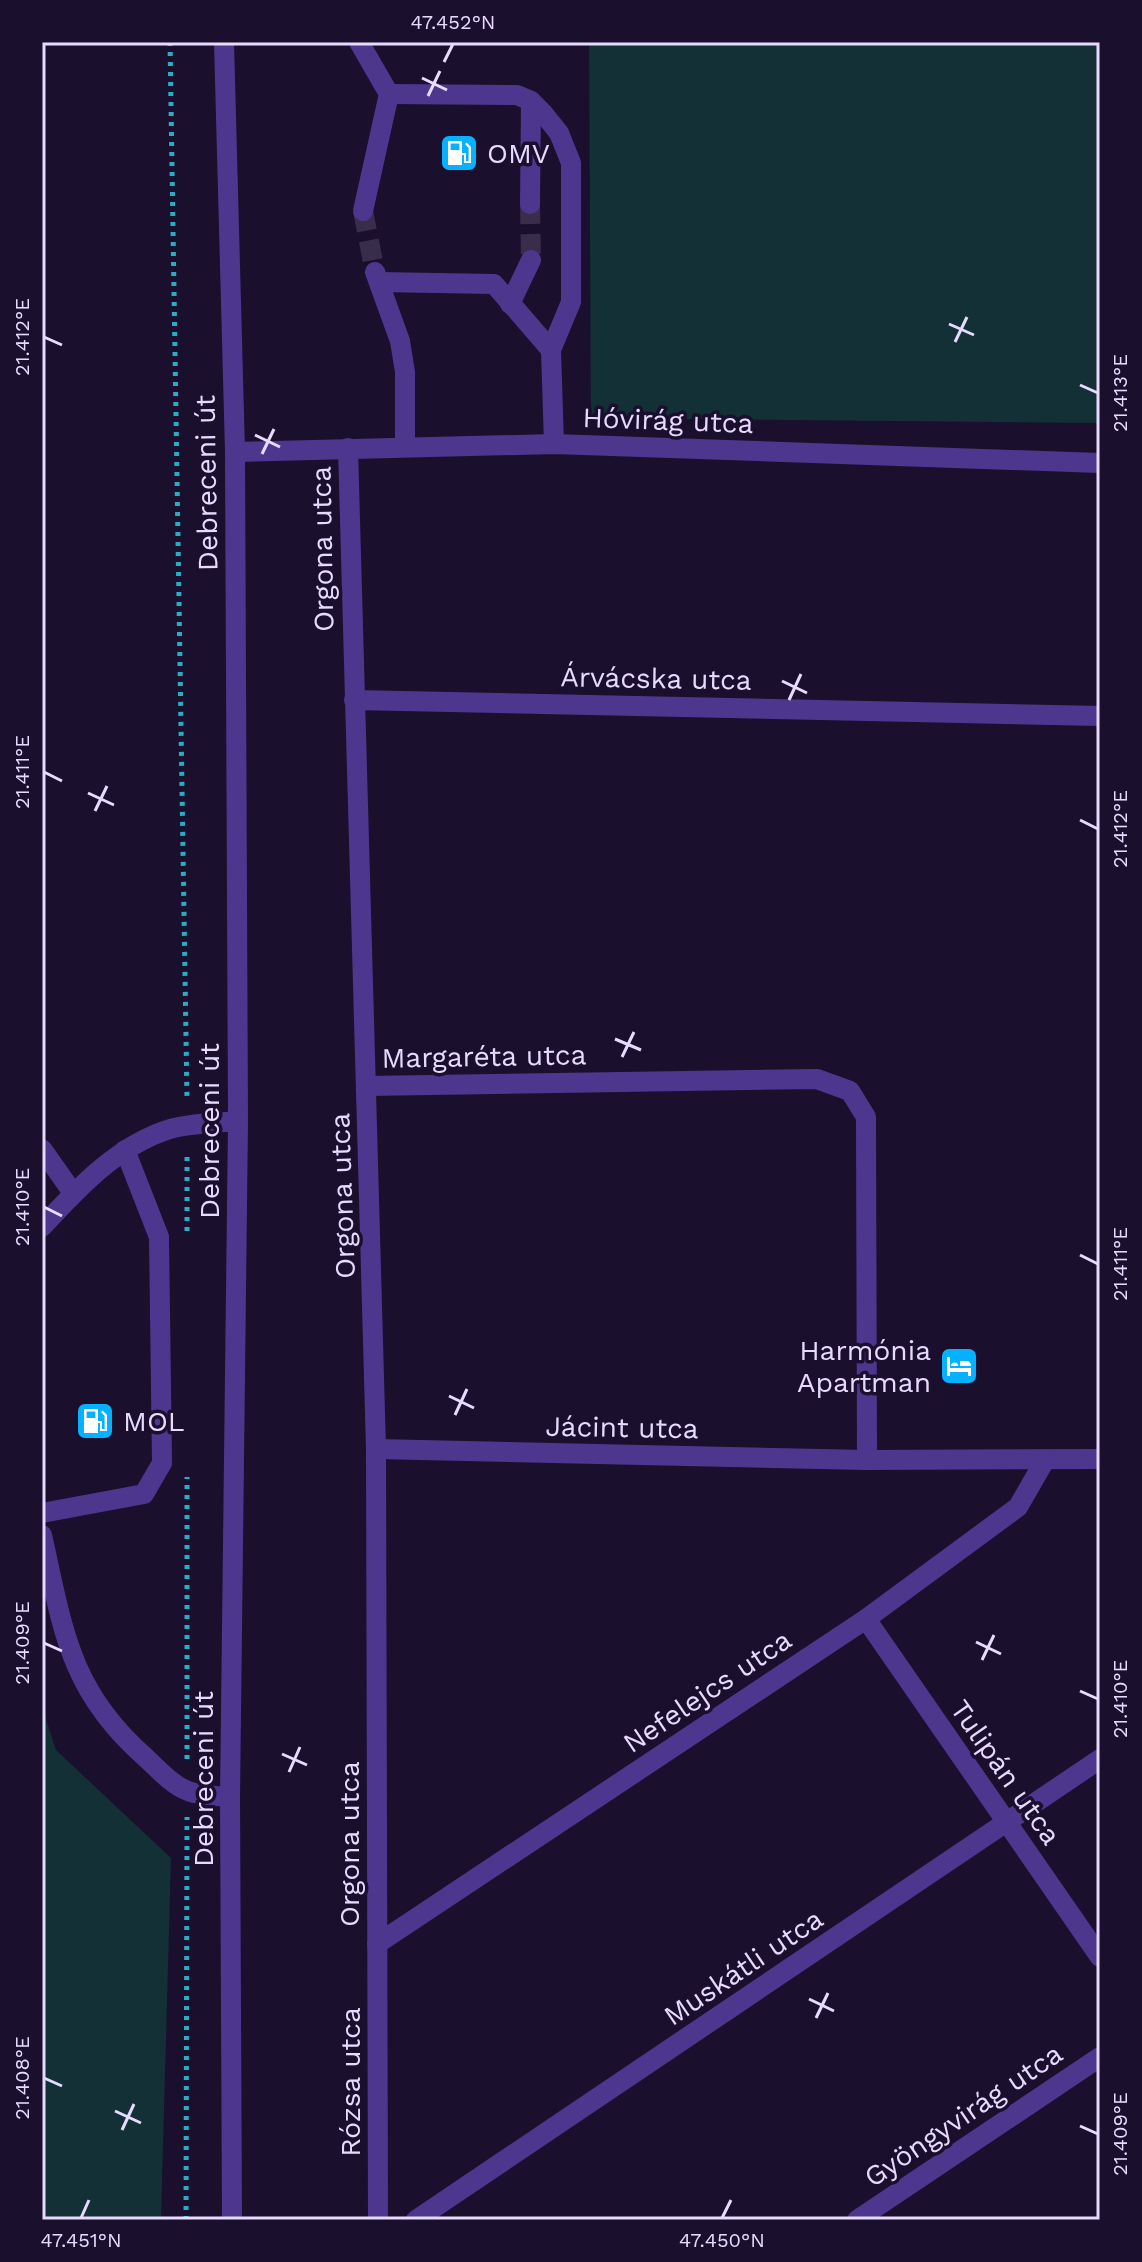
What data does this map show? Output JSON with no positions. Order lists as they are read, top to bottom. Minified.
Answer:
{"streets":{"street":["Hóvirág utca","Debreceni út","Orgona utca","Árvácska utca","Margaréta utca","Jácint utca","Nefelejcs utca","Tulipán utca","Muskátli utca","Rózsa utca","Gyöngyvirág utca"]},"crossings":[["Hóvirág utca","Debreceni út"],["Hóvirág utca","Orgona utca"],["Orgona utca","Árvácska utca"],["Orgona utca","Margaréta utca"],["Orgona utca","Jácint utca"],["Orgona utca","Nefelejcs utca"],["Orgona utca","Rózsa utca"],["Margaréta utca","Jácint utca"],["Nefelejcs utca","Tulipán utca"],["Nefelejcs utca","Rózsa utca"],["Tulipán utca","Muskátli utca"]],"places":{"fuel station":["OMV","MOL"],"hotel":["Harmónia Apartman"]},"coordinates":["47.452°N","21.412°E","21.413°E","21.411°E","21.410°E","21.409°E","21.408°E","47.451°N","47.450°N"]}
